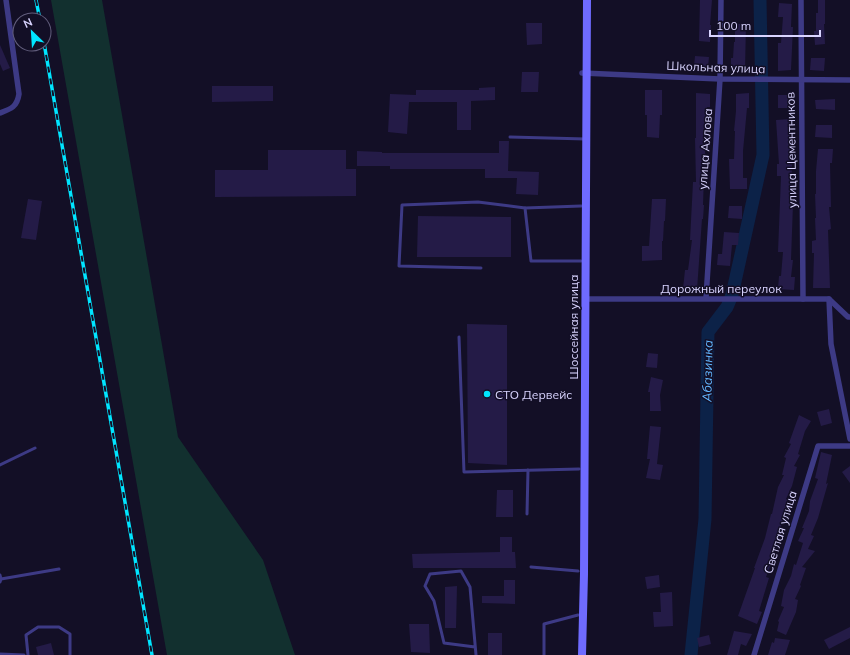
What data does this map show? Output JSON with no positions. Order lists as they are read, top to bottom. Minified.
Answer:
{"streets":{"main road":["Шоссейная улица"],"street":["Школьная улица","улица Ахлова","улица Цементников","Дорожный переулок","Светлая улица"]},"crossings":[["Школьная улица","улица Ахлова"],["Школьная улица","улица Цементников"],["Школьная улица","Шоссейная улица"],["улица Ахлова","Дорожный переулок"],["улица Цементников","Дорожный переулок"],["Дорожный переулок","Шоссейная улица"]],"water":["Абазинка"],"places":["СТО Дервейс"],"scale_bar":"100 m","north":"top left"}
